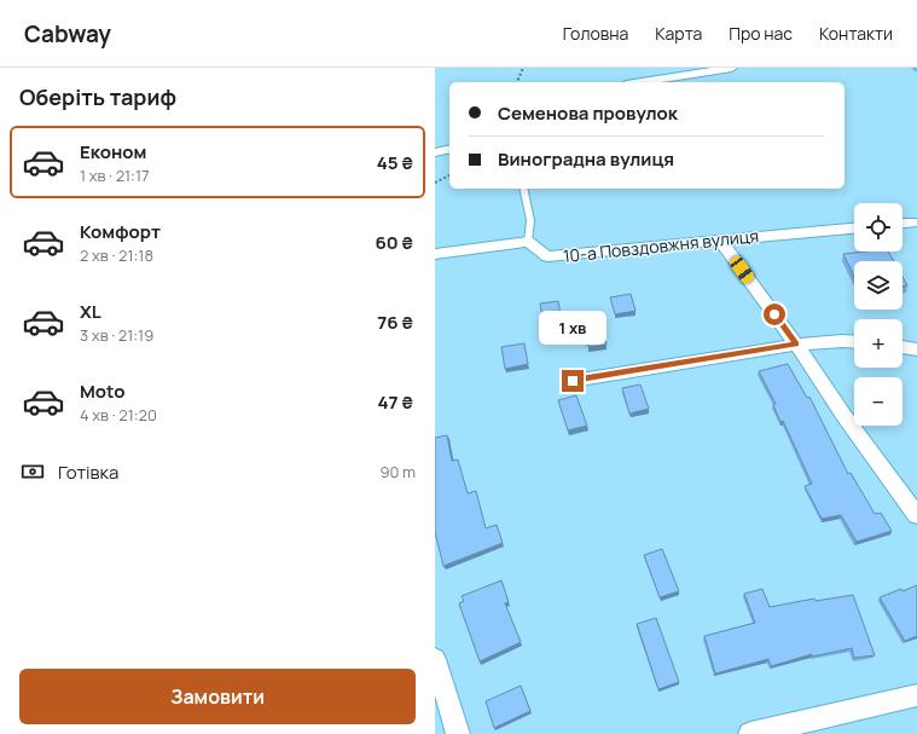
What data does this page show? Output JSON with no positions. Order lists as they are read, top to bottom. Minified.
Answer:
{"streets":{"street":["10-а Повздовжня вулиця"]},"page":{"header":"Cabway","nav":["Головна","Карта","Про нас","Контакти"],"heading":"Оберіть тариф","banner":["Семенова провулок","Виноградна вулиця"],"list":[{"name":"Економ","note":"1 хв · 21:17","value":"45 ₴"},{"name":"Комфорт","note":"2 хв · 21:18","value":"60 ₴"},{"name":"XL","note":"3 хв · 21:19","value":"76 ₴"},{"name":"Moto","note":"4 хв · 21:20","value":"47 ₴"}],"map_buttons":["+","−"],"bubble":"1 хв","pay":["Готівка","90 m"],"buttons":"Замовити"}}
